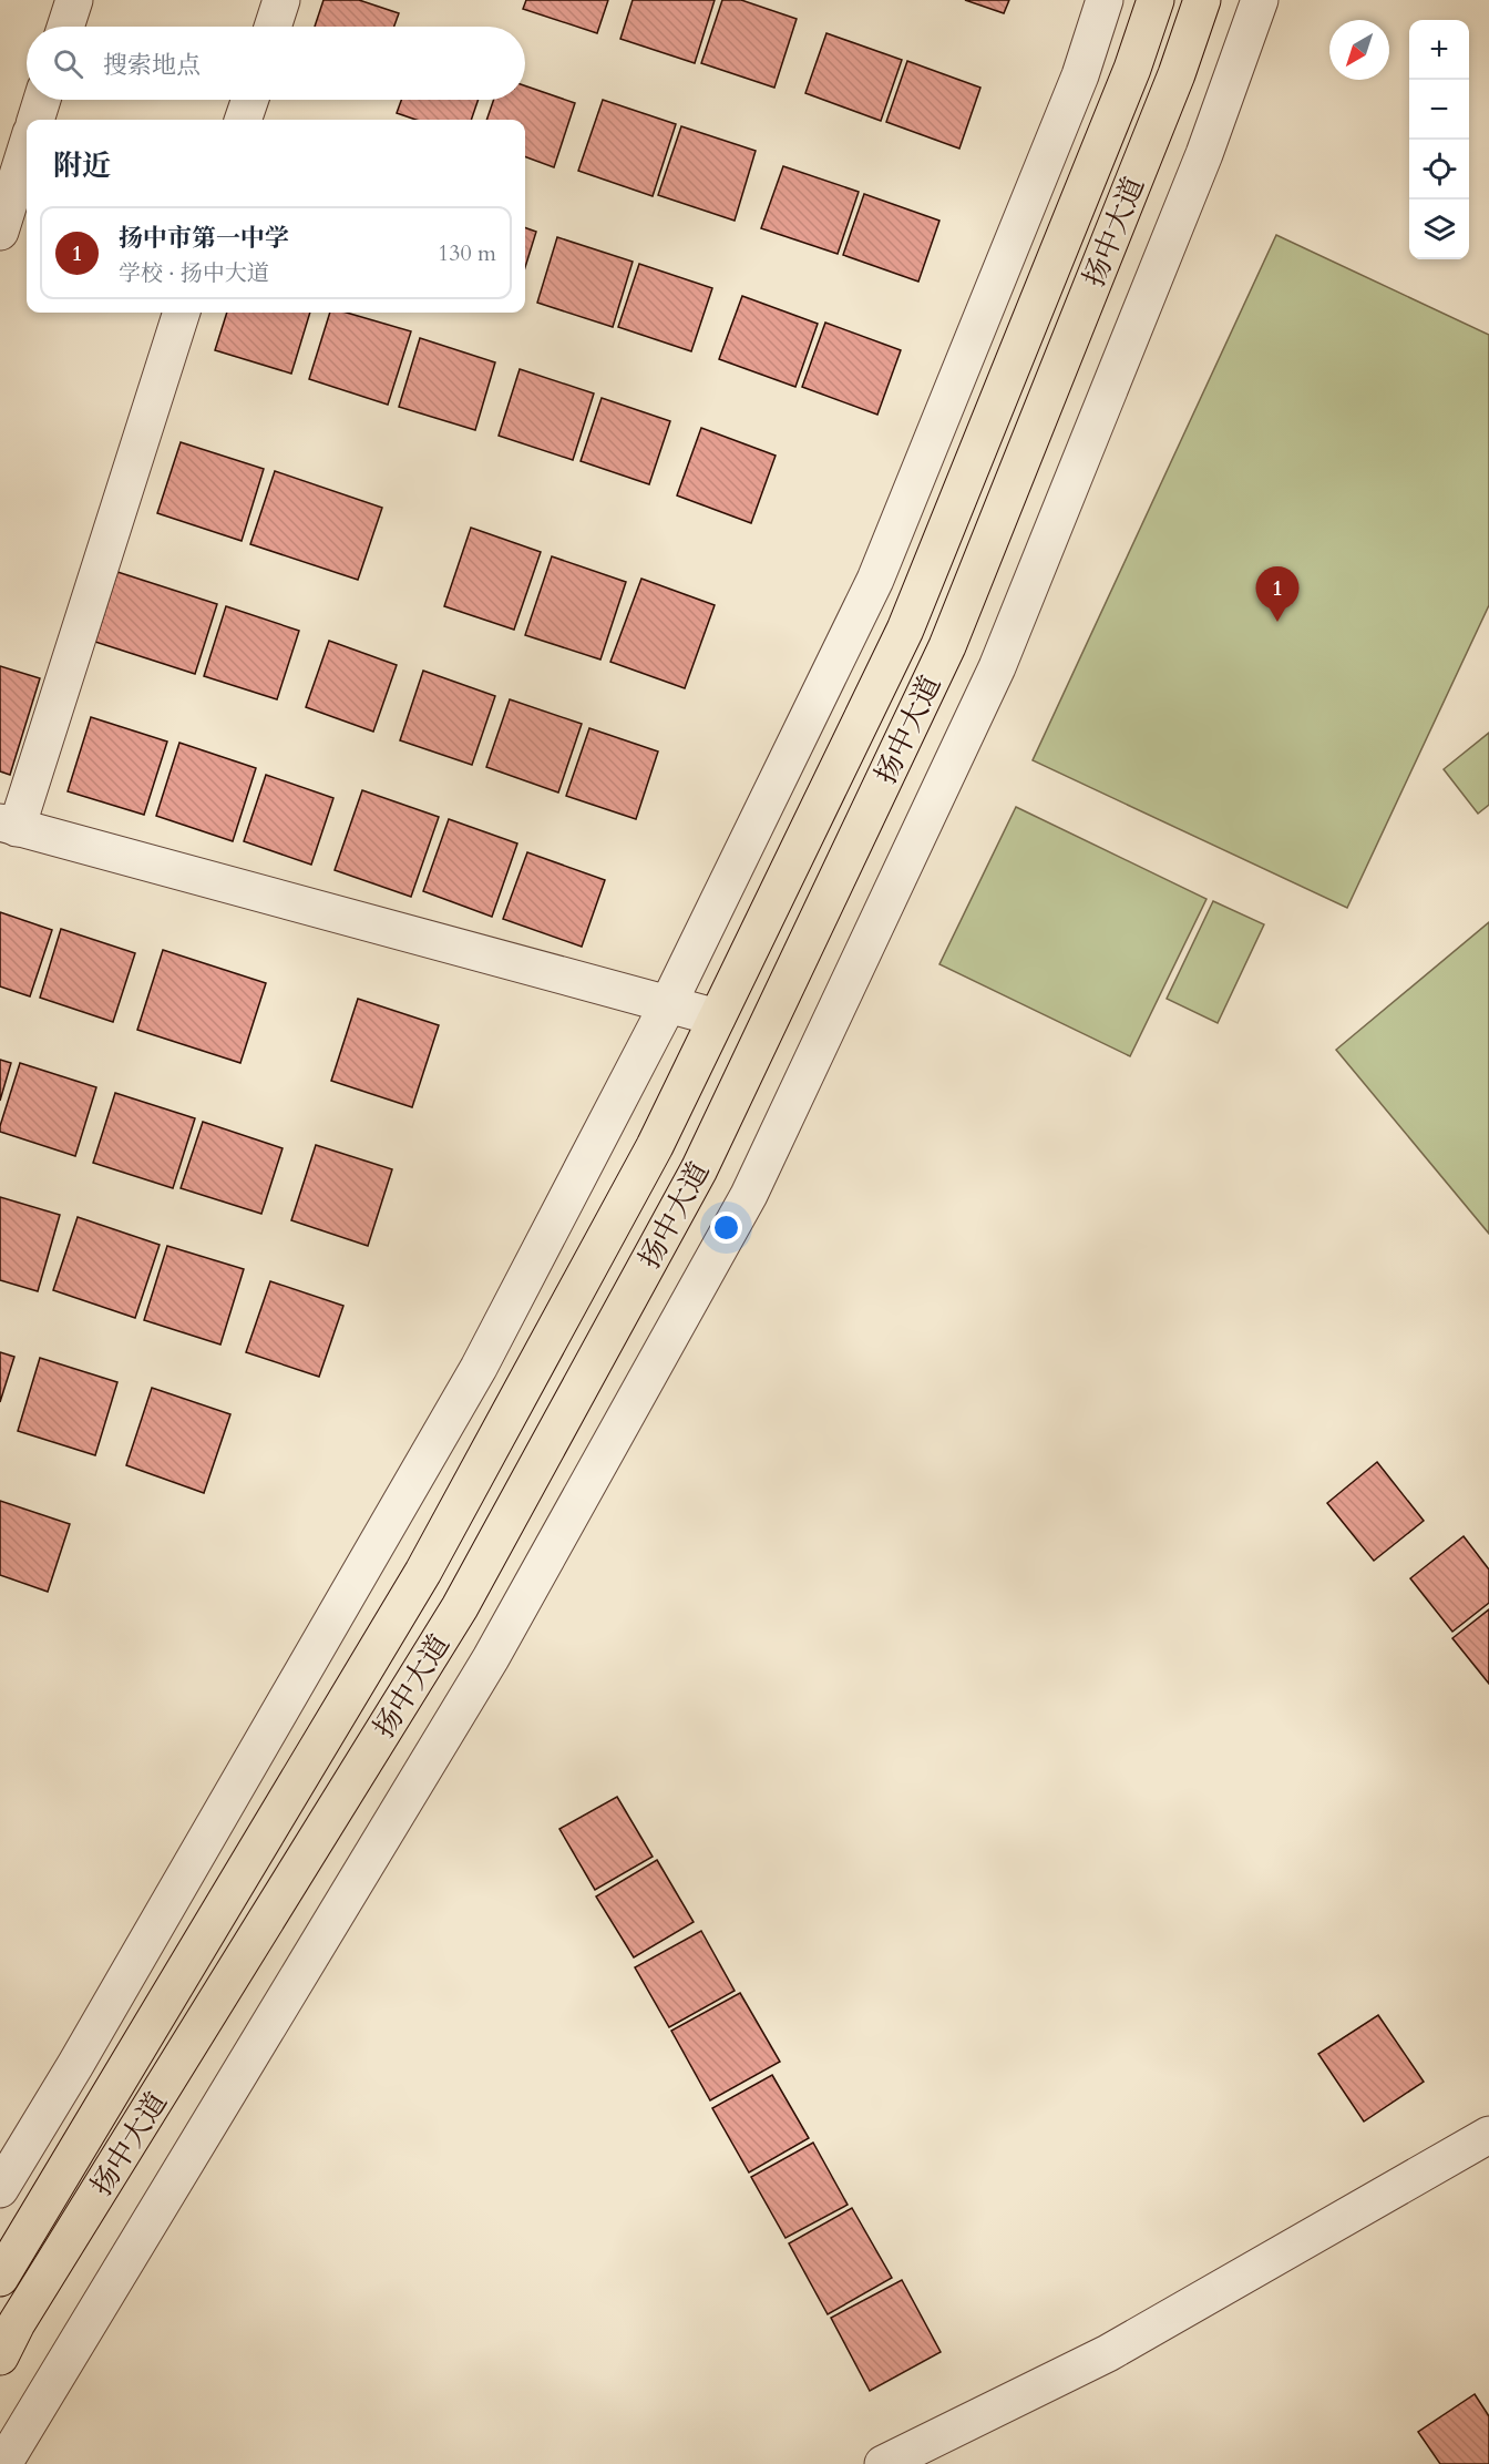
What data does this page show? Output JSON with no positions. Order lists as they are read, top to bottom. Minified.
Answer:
{"streets":{"main road":["扬中大道"]},"north":"bottom left","page":{"map_buttons":["+","−"],"search":"搜索地点","heading":"附近","list":[{"mark":"1","name":"扬中市第一中学","note":"学校 · 扬中大道","value":"130 m"}],"pins":"1"}}
